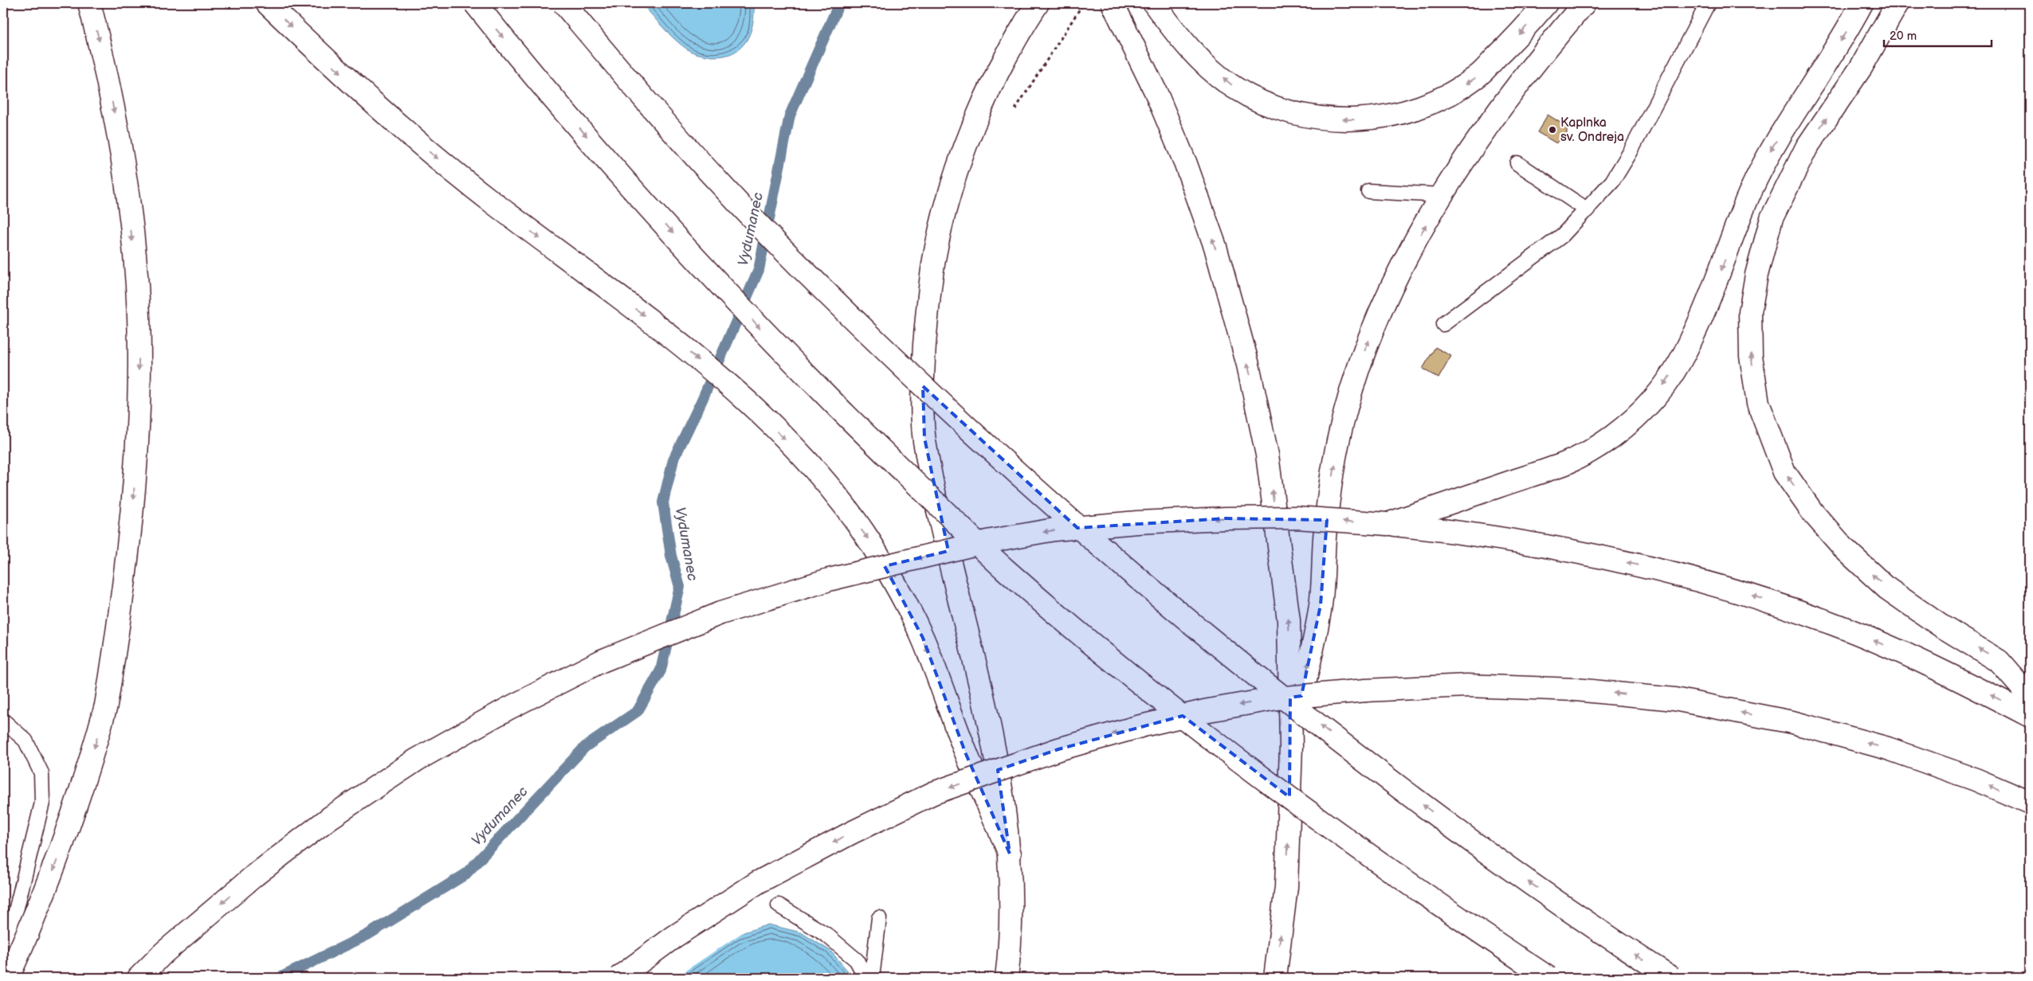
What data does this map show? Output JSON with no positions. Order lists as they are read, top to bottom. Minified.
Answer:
{"water":["Vydumanec"],"places":["Kaplnka sv. Ondreja"],"scale_bar":"20 m"}
